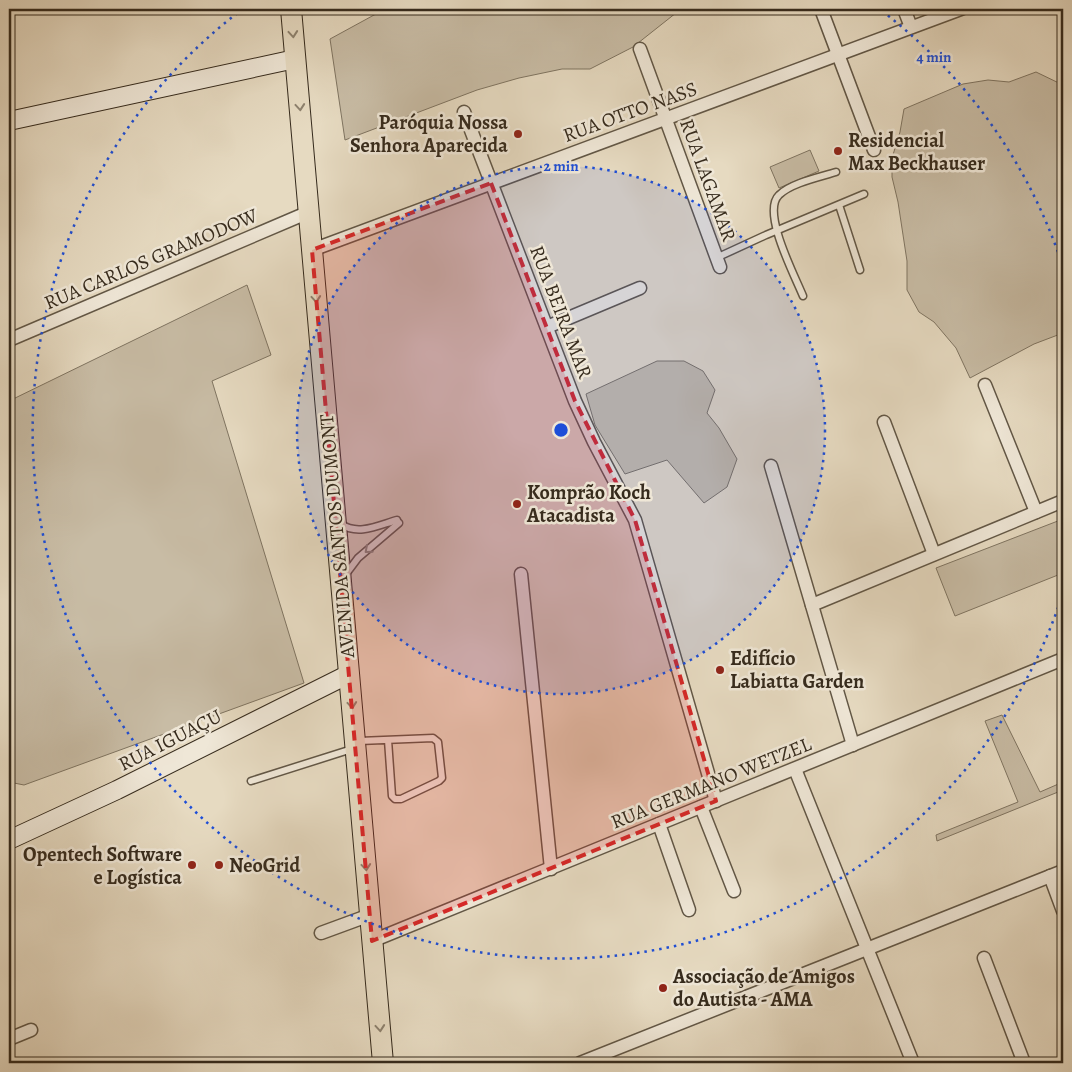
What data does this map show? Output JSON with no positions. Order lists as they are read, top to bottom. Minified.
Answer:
{"streets":{"main road":["AVENIDA SANTOS DUMONT"],"street":["RUA OTTO NASS","RUA LAGAMAR","RUA CARLOS GRAMODOW","RUA BEIRA MAR","RUA IGUAÇU","RUA GERMANO WETZEL"]},"crossings":[["RUA OTTO NASS","RUA LAGAMAR"],["RUA OTTO NASS","RUA BEIRA MAR"],["RUA OTTO NASS","AVENIDA SANTOS DUMONT"],["RUA CARLOS GRAMODOW","AVENIDA SANTOS DUMONT"],["RUA BEIRA MAR","RUA GERMANO WETZEL"],["AVENIDA SANTOS DUMONT","RUA IGUAÇU"],["AVENIDA SANTOS DUMONT","RUA GERMANO WETZEL"]],"one_way":["AVENIDA SANTOS DUMONT"],"places":["Paróquia Nossa Senhora Aparecida","Residencial Max Beckhauser","Komprão Koch Atacadista","Edifício Labiatta Garden","Opentech Software e Logística","NeoGrid","Associação de Amigos do Autista - AMA"],"rings":["4 min","2 min"]}
